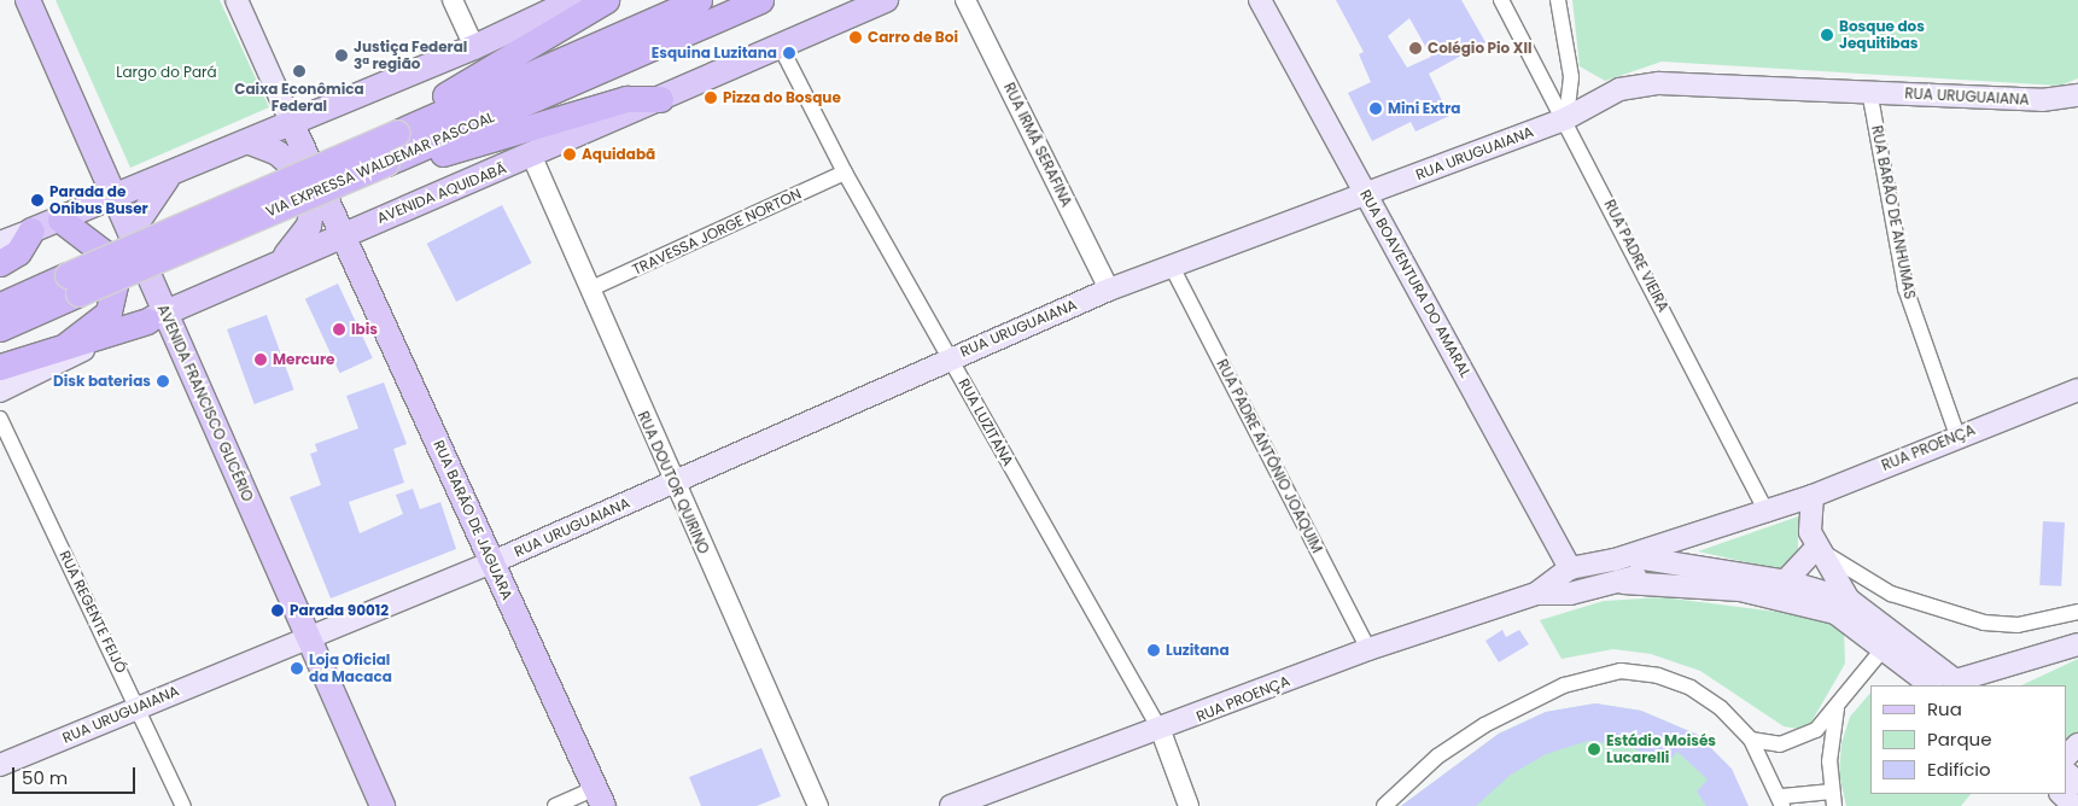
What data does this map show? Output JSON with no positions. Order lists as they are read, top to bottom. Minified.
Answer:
{"streets":{"highway":["VIA EXPRESSA WALDEMAR PASCOAL"],"main road":["RUA URUGUAIANA","AVENIDA AQUIDABÃ","RUA BOAVENTURA DO AMARAL","AVENIDA FRANCISCO GLICÉRIO","RUA PROENÇA","RUA BARÃO DE JAGUARA"],"street":["RUA IRMÃ SERAFINA","RUA BARÃO DE ANHUMAS","TRAVESSA JORGE NORTON","RUA PADRE VIEIRA","RUA LUZITANA","RUA PADRE ANTÔNIO JOAQUIM","RUA DOUTOR QUIRINO","RUA REGENTE FEIJÓ"]},"crossings":[["RUA URUGUAIANA","RUA IRMÃ SERAFINA"],["RUA URUGUAIANA","RUA BARÃO DE ANHUMAS"],["RUA URUGUAIANA","RUA PADRE VIEIRA"],["RUA URUGUAIANA","RUA BOAVENTURA DO AMARAL"],["RUA URUGUAIANA","AVENIDA FRANCISCO GLICÉRIO"],["RUA URUGUAIANA","RUA LUZITANA"],["RUA URUGUAIANA","RUA PADRE ANTÔNIO JOAQUIM"],["RUA URUGUAIANA","RUA DOUTOR QUIRINO"],["RUA URUGUAIANA","RUA BARÃO DE JAGUARA"],["RUA URUGUAIANA","RUA REGENTE FEIJÓ"],["AVENIDA AQUIDABÃ","AVENIDA FRANCISCO GLICÉRIO"],["AVENIDA AQUIDABÃ","RUA LUZITANA"],["AVENIDA AQUIDABÃ","RUA DOUTOR QUIRINO"],["AVENIDA AQUIDABÃ","RUA BARÃO DE JAGUARA"],["RUA BARÃO DE ANHUMAS","RUA PROENÇA"],["TRAVESSA JORGE NORTON","RUA LUZITANA"],["TRAVESSA JORGE NORTON","RUA DOUTOR QUIRINO"],["RUA PADRE VIEIRA","RUA PROENÇA"],["RUA BOAVENTURA DO AMARAL","RUA PROENÇA"],["RUA LUZITANA","RUA PROENÇA"],["RUA PROENÇA","RUA PADRE ANTÔNIO JOAQUIM"]],"parks":["Largo do Pará"],"places":["Bosque dos Jequitibas","Carro de Boi","Colégio Pio XII","Esquina Luzitana","Justiça Federal 3ª região","Caixa Econômica Federal","Pizza do Bosque","Mini Extra","Aquidabã","Parada de Onibus Buser","Ibis","Mercure","Disk baterias","Parada 90012","Luzitana","Loja Oficial da Macaca","Estádio Moisés Lucarelli"],"legend":["Rua","Parque","Edifício"],"scale_bar":"50 m"}
